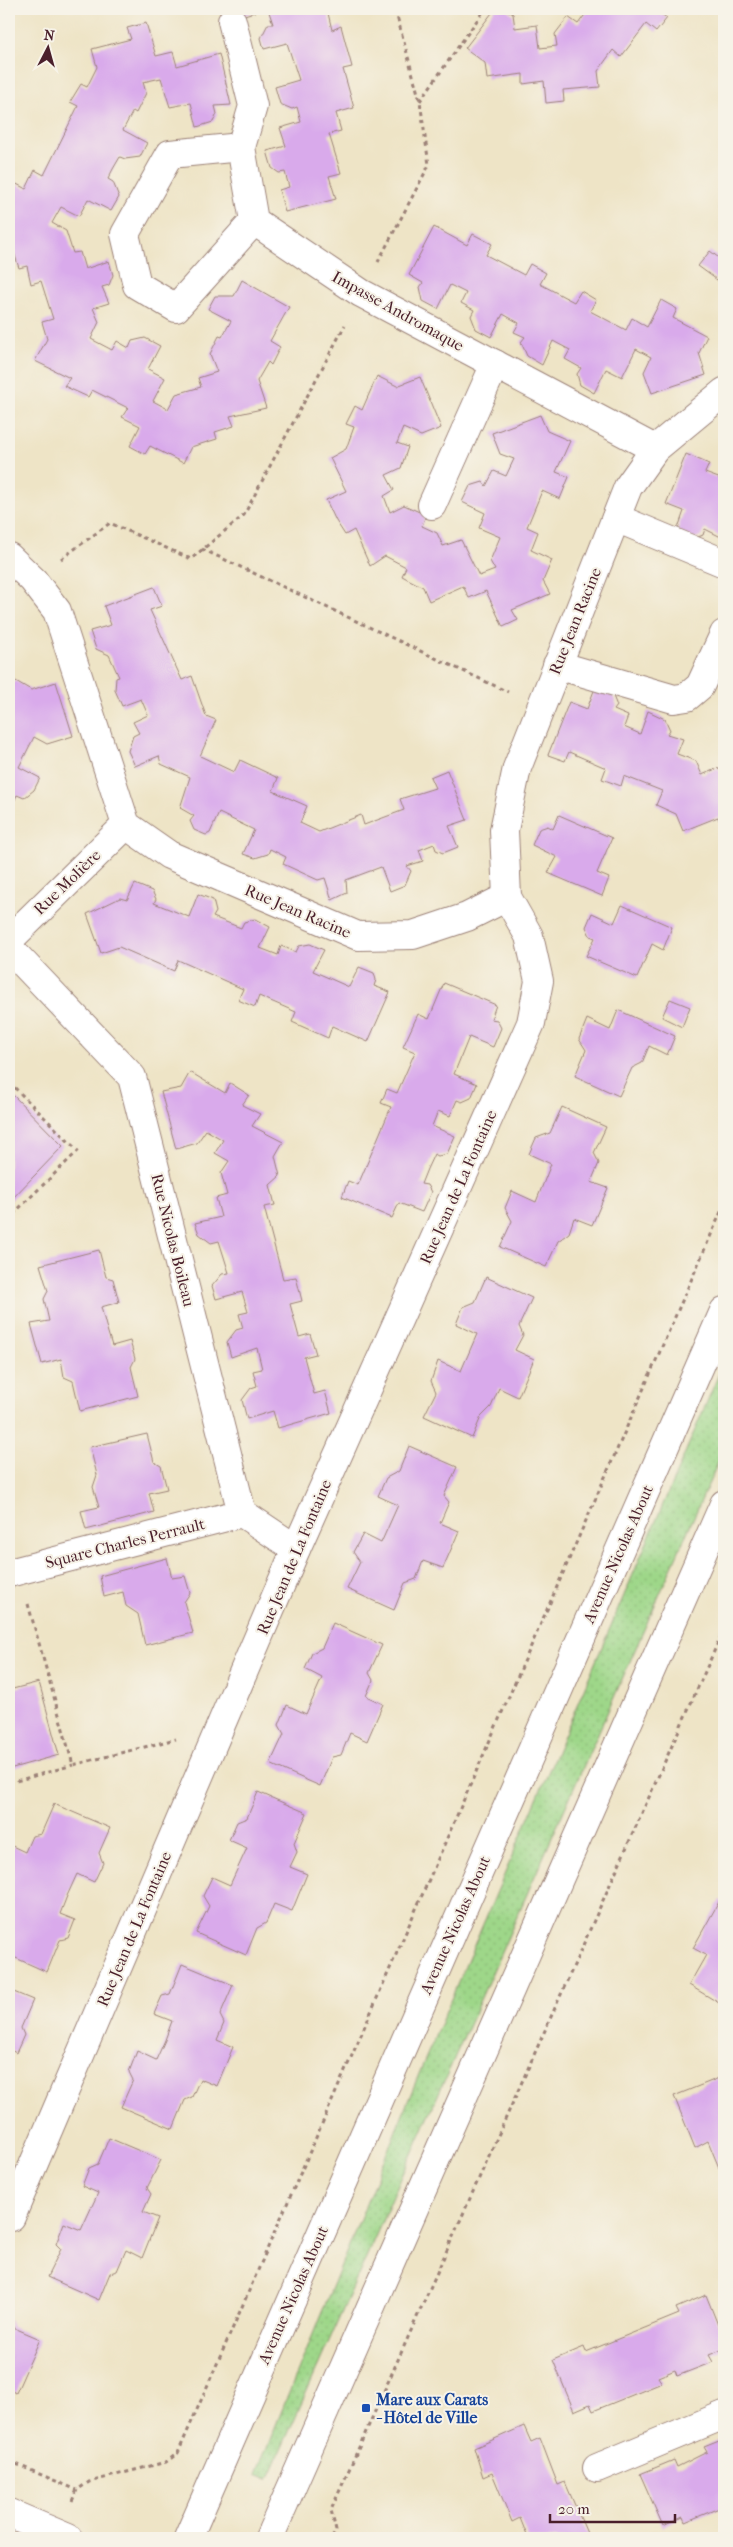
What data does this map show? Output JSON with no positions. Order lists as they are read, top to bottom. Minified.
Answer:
{"streets":{"street":["Impasse Andromaque","Rue Jean Racine","Rue Molière","Rue Jean de La Fontaine","Rue Nicolas Boileau","Square Charles Perrault","Avenue Nicolas About"]},"crossings":[["Impasse Andromaque","Rue Jean Racine"],["Rue Jean Racine","Rue Molière"],["Rue Jean Racine","Rue Jean de La Fontaine"],["Rue Nicolas Boileau","Square Charles Perrault"]],"places":{"transit":["Mare aux Carats - Hôtel de Ville"]},"scale_bar":"20 m","north":"top"}
